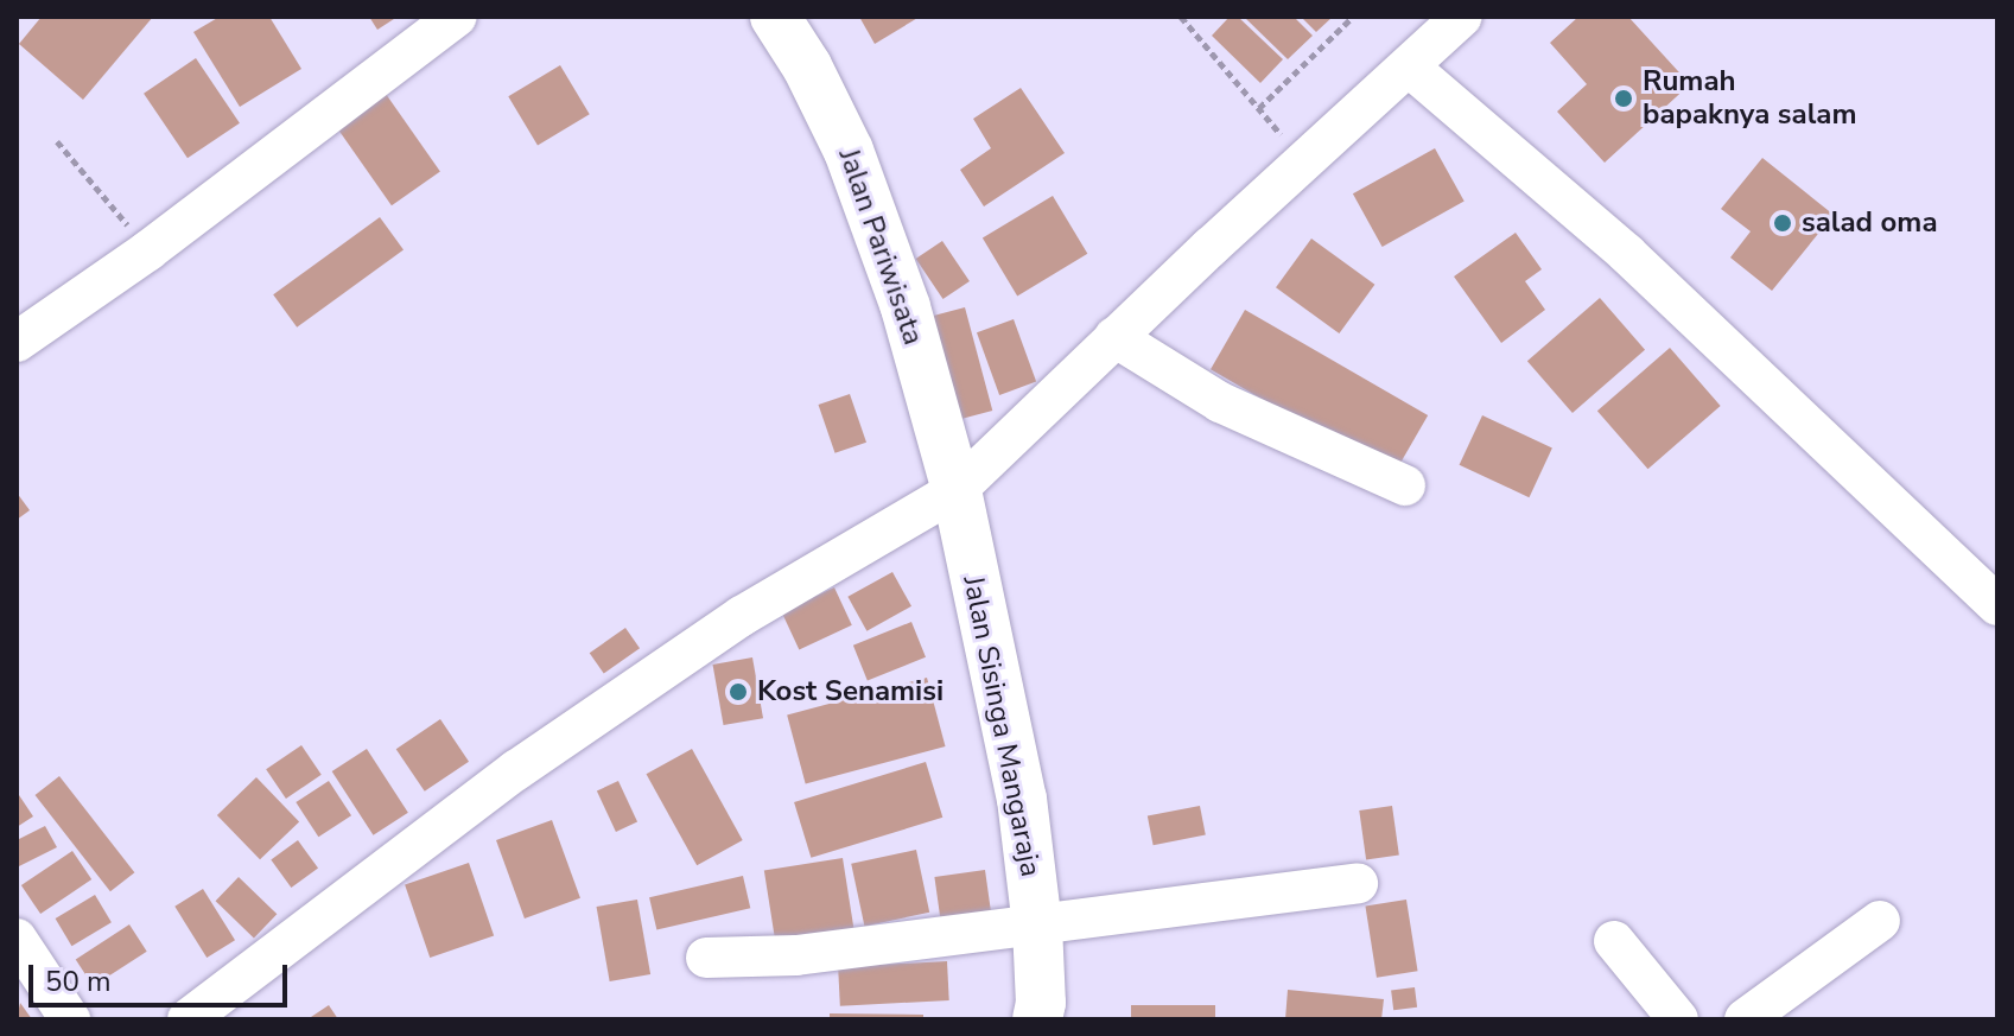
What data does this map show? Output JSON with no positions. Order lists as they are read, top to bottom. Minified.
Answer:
{"streets":{"street":["Jalan Pariwisata","Jalan Sisinga Mangaraja"]},"crossings":[["Jalan Pariwisata","Jalan Sisinga Mangaraja"]],"places":["Rumah bapaknya salam","salad oma","Kost Senamisi"],"scale_bar":"50 m"}
